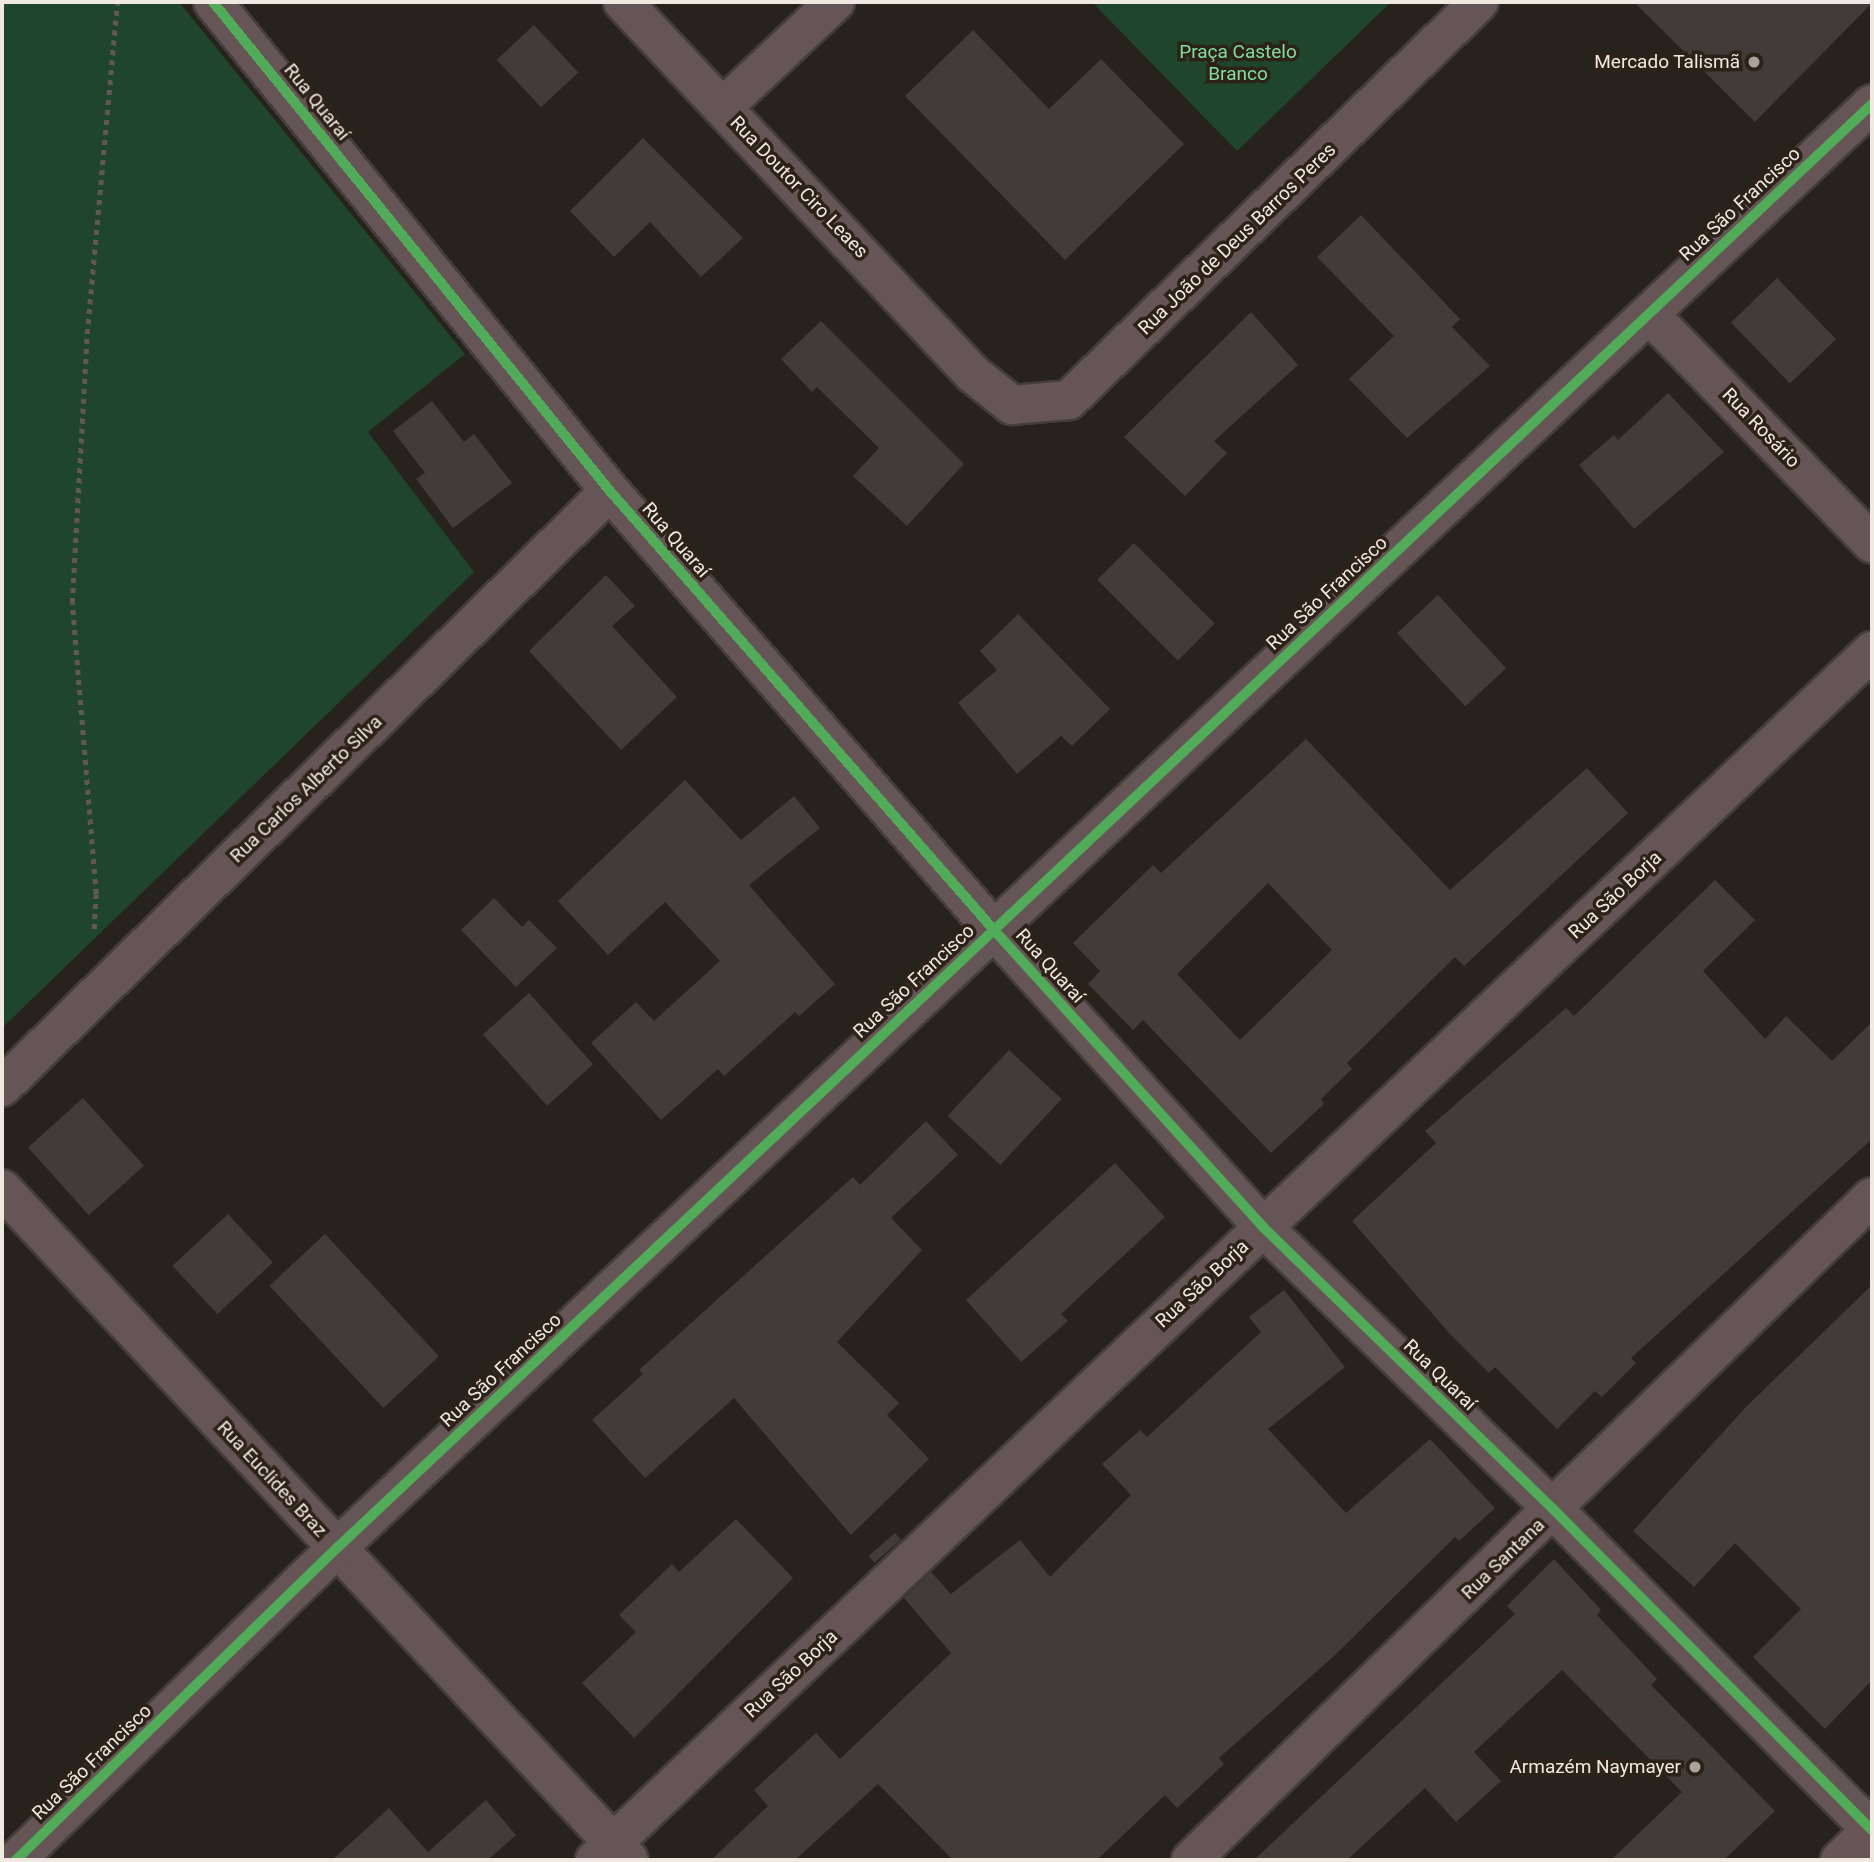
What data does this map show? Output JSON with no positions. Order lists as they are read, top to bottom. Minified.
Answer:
{"streets":{"street":["Rua Quaraí","Rua Doutor Ciro Leaes","Rua São Francisco","Rua João de Deus Barros Peres","Rua Rosário","Rua Carlos Alberto Silva","Rua São Borja","Rua Euclides Braz","Rua Santana"]},"crossings":[["Rua Quaraí","Rua São Francisco"],["Rua Quaraí","Rua Carlos Alberto Silva"],["Rua Quaraí","Rua São Borja"],["Rua Quaraí","Rua Santana"],["Rua Doutor Ciro Leaes","Rua João de Deus Barros Peres"],["Rua São Francisco","Rua Rosário"],["Rua São Francisco","Rua Euclides Braz"],["Rua São Borja","Rua Euclides Braz"]],"parks":["Praça Castelo Branco"],"places":["Mercado Talismã","Armazém Naymayer"]}
